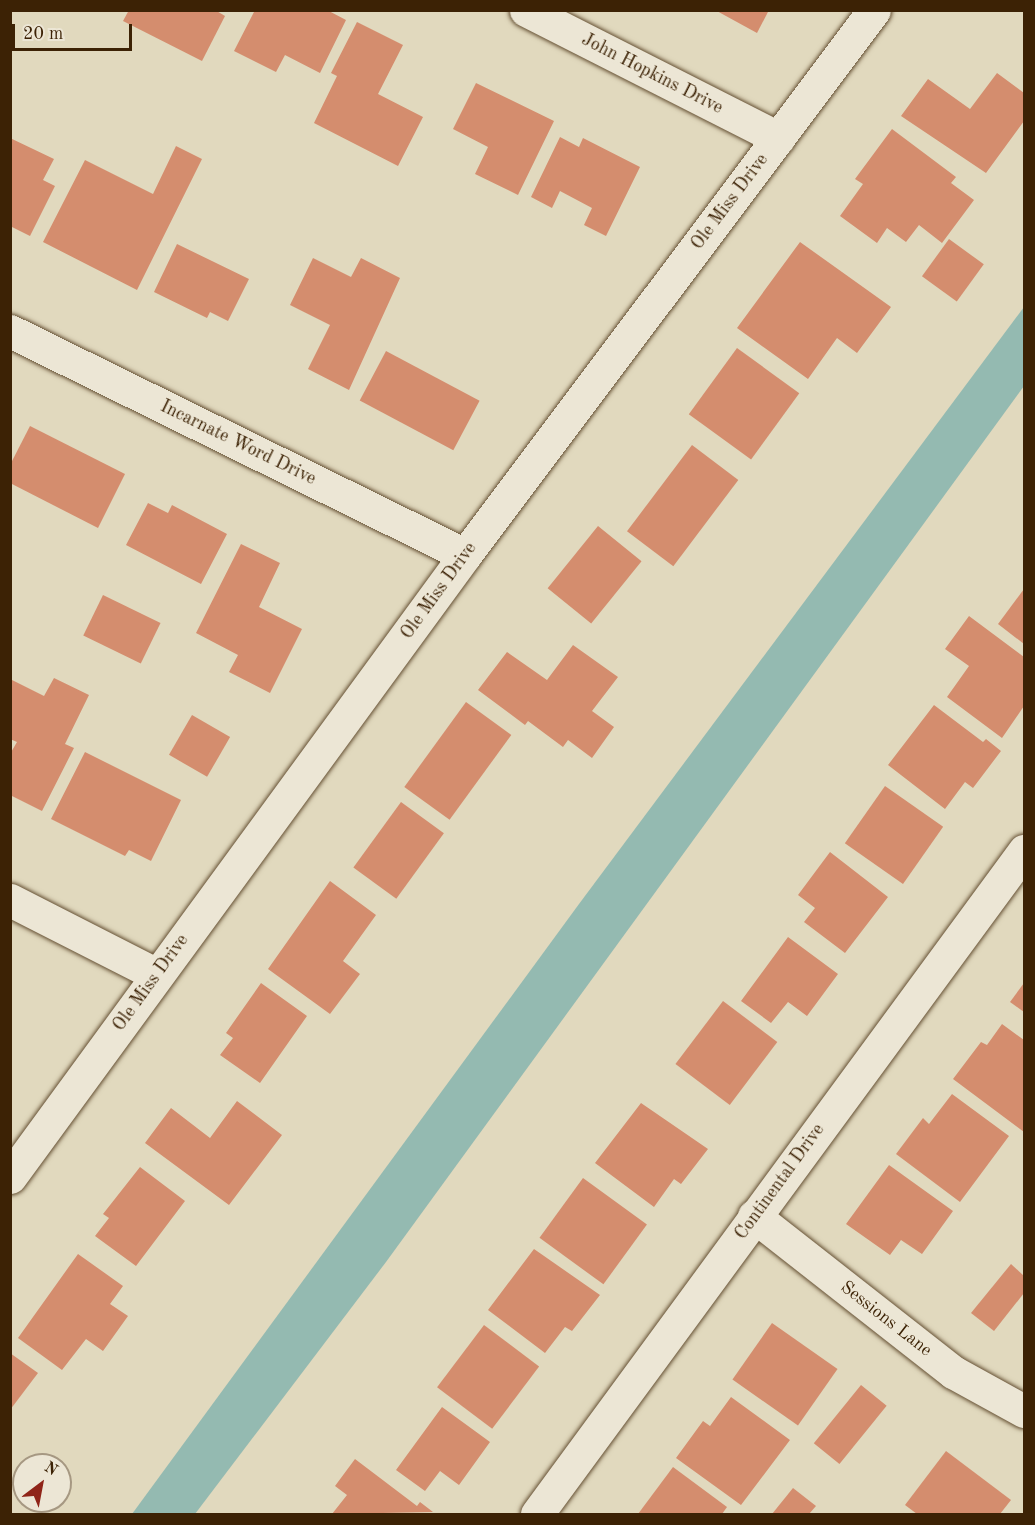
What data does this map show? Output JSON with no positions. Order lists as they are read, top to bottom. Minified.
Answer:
{"streets":{"street":["John Hopkins Drive","Ole Miss Drive","Incarnate Word Drive","Continental Drive","Sessions Lane"]},"crossings":[["John Hopkins Drive","Ole Miss Drive"],["Ole Miss Drive","Incarnate Word Drive"],["Continental Drive","Sessions Lane"]],"scale_bar":"20 m","north":"top right"}
